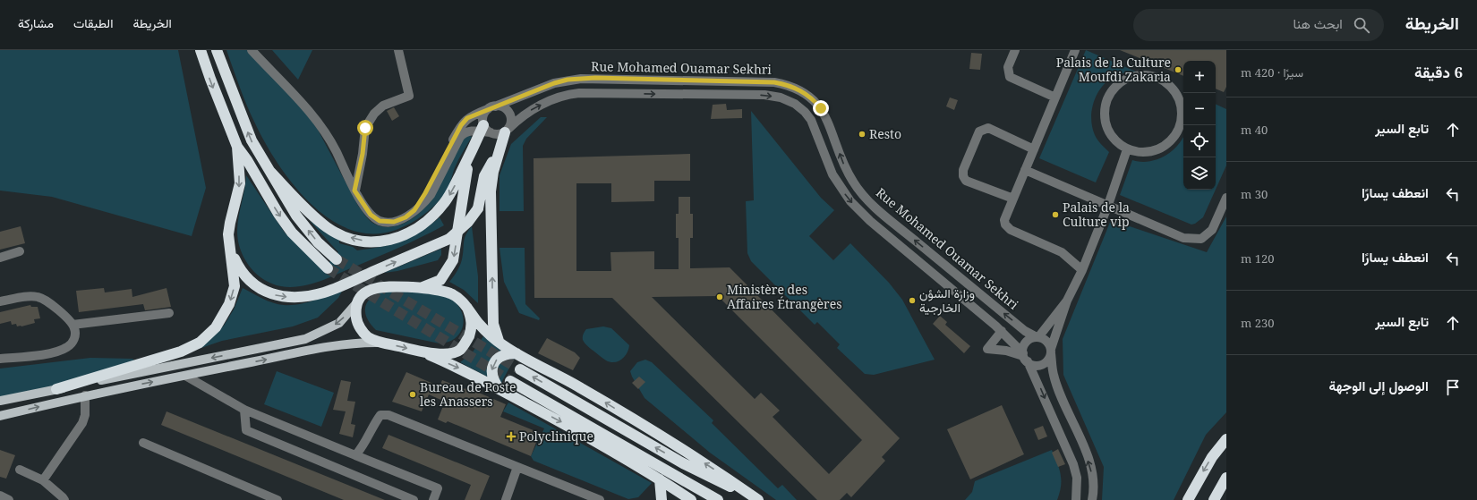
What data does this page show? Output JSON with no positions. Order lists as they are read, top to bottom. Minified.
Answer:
{"streets":{"street":["Rue Mohamed Ouamar Sekhri"]},"one_way":["Rue Mohamed Ouamar Sekhri"],"places":{"other":["Palais de la Culture Moufdi Zakaria","Resto","Palais de la Culture vip","Ministère des Affaires Étrangères","وزارة الشؤن الخارجية","Bureau de Poste les Anassers"],"health":["Polyclinique"]},"page":{"header":"الخريطة","search":"ابحث هنا","nav":["الخريطة","الطبقات","مشاركة"],"heading":["6 دقيقة","سيرًا · 420 m"],"map_buttons":["+","−"],"list":[["تابع السير","40 m"],["انعطف يسارًا","30 m"],["انعطف يسارًا","120 m"],["تابع السير","230 m"],"الوصول إلى الوجهة"]}}
